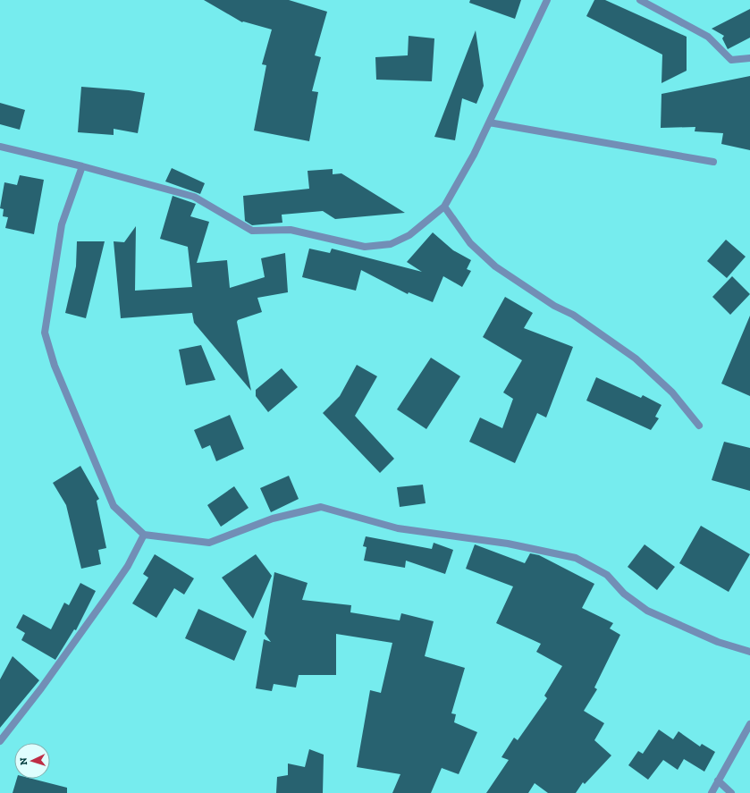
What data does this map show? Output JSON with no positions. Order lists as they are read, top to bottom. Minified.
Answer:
{"north":"left"}
